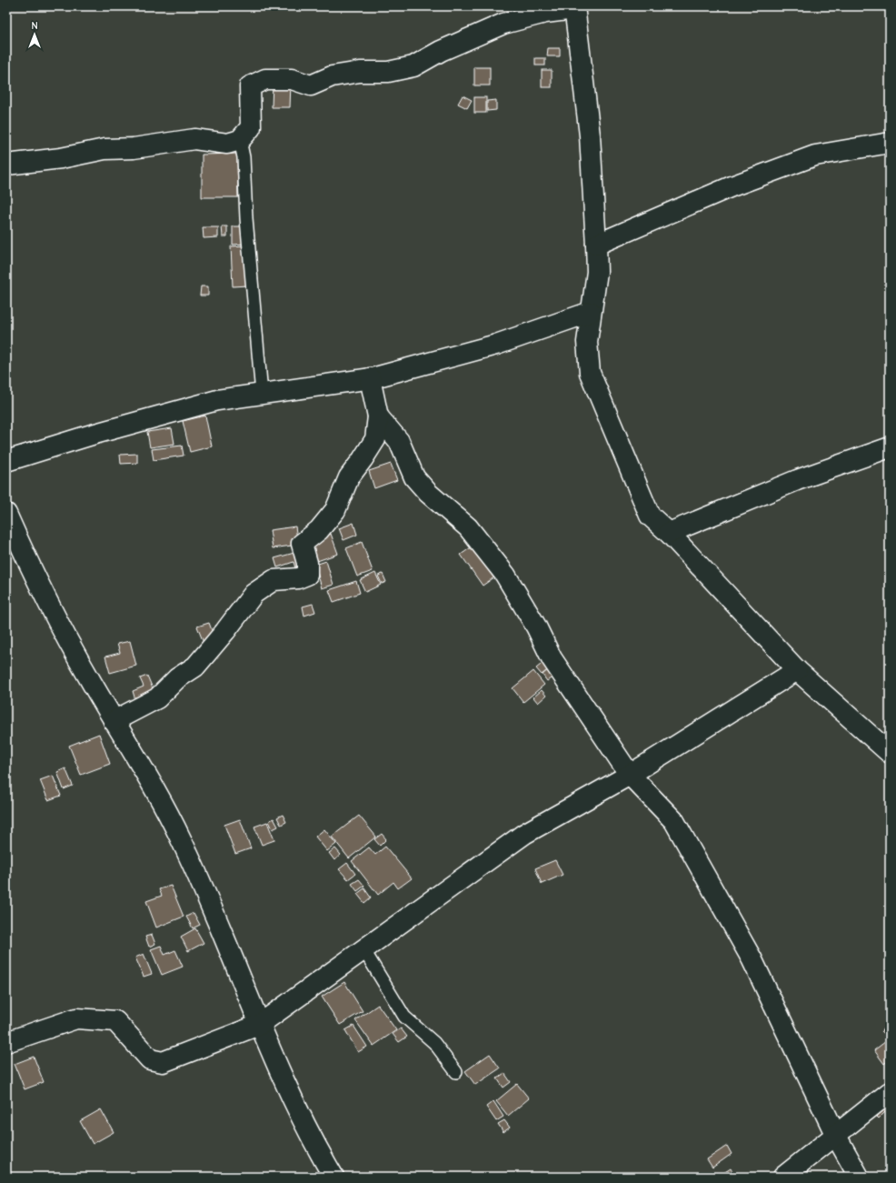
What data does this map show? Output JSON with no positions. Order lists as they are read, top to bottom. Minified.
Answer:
{"north":"top"}
